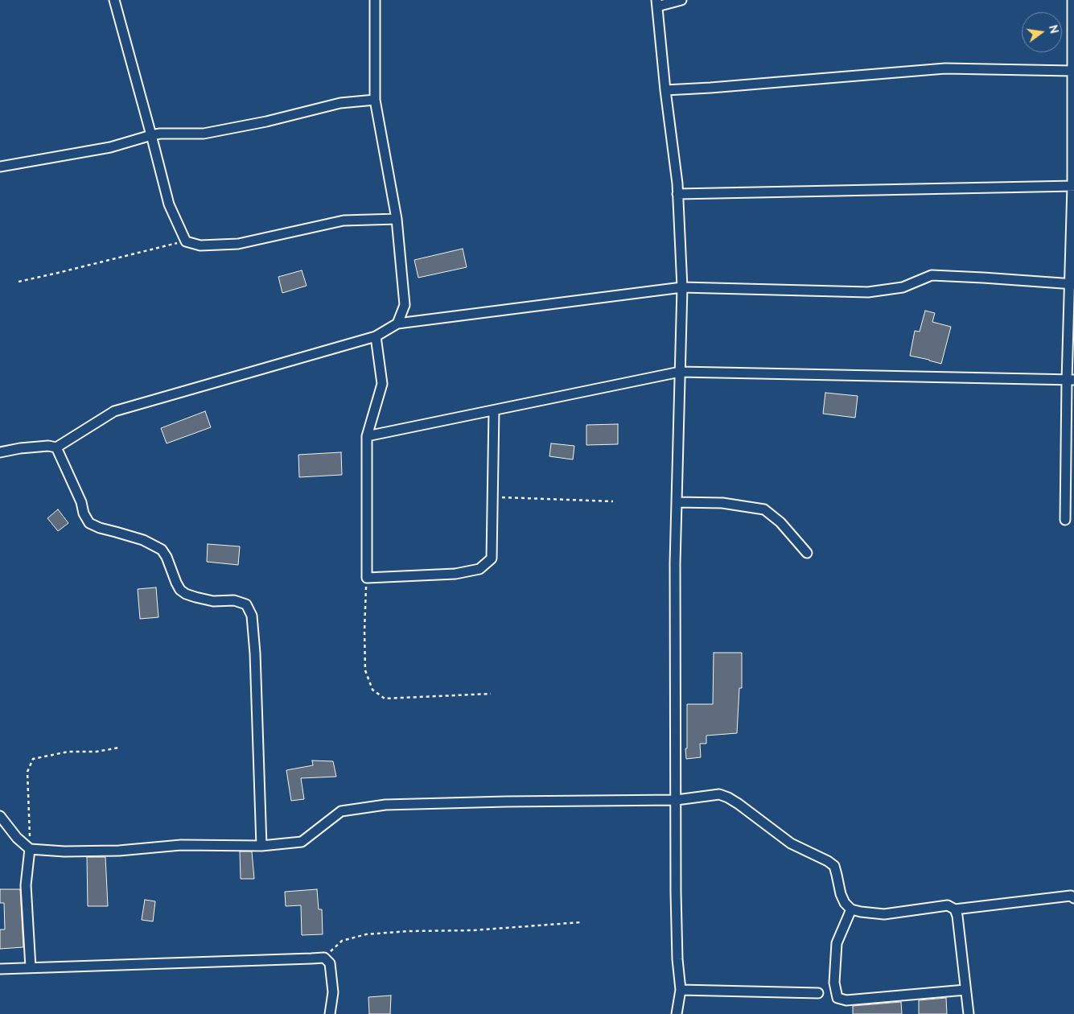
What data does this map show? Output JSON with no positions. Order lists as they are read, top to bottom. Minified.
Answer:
{"north":"right"}
